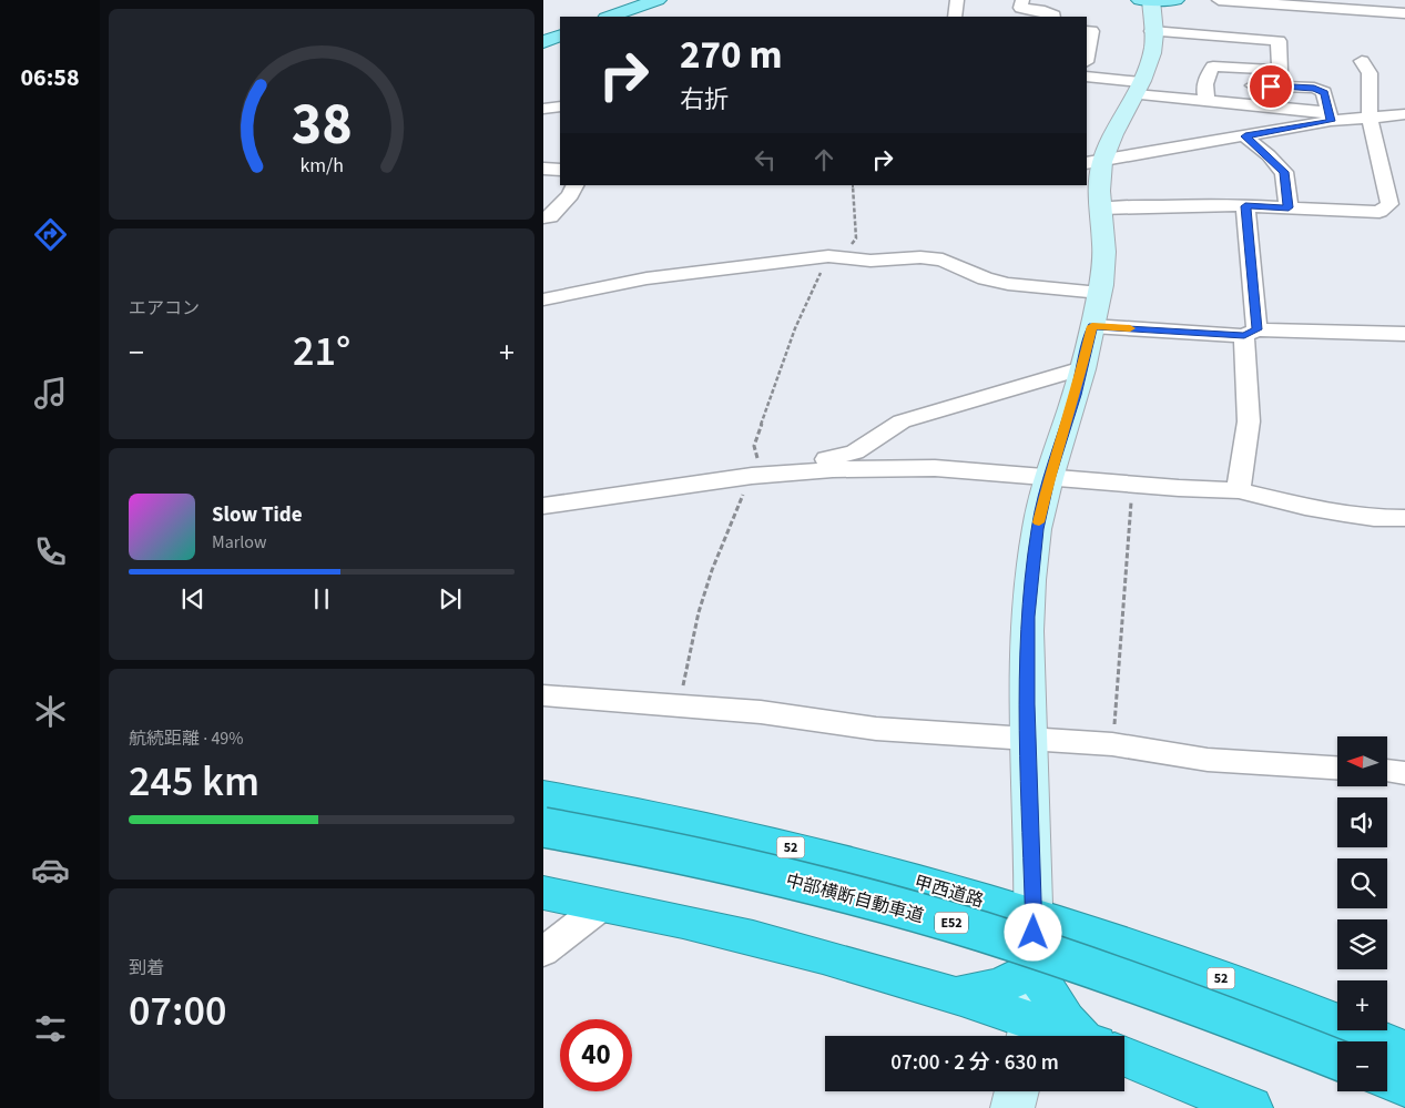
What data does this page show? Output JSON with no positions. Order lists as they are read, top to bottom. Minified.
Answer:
{"streets":{"highway":["52","甲西道路","中部横断自動車道","E52"]},"north":"left","page":{"tabs":"06:58","turn":["270 m","右折"],"tile":["エアコン",["航続距離 · 49%","245 km"],["到着","07:00"]],"heat":["−","21°","+"],"song":["Slow Tide","Marlow"],"map_buttons":["+","−"],"limit":"40","trip":"07:00 · 2 分 · 630 m","gauge":["38","km/h"]}}
